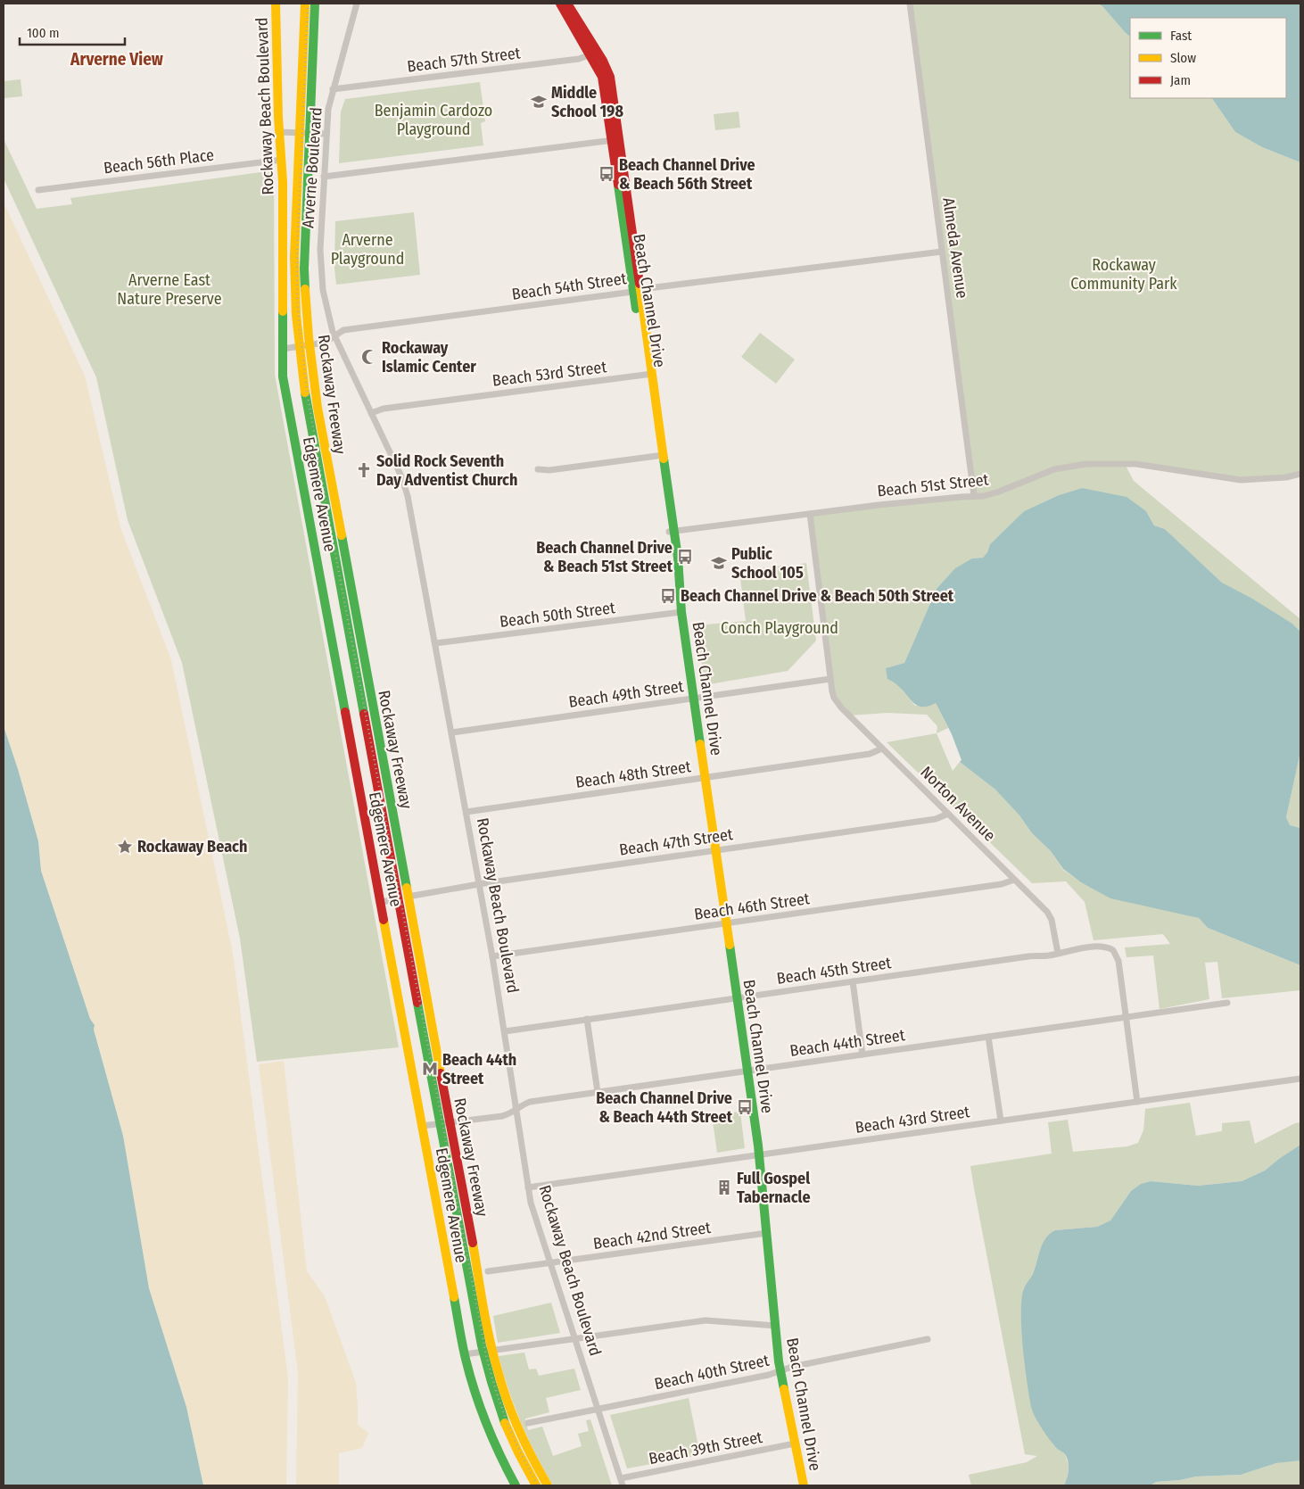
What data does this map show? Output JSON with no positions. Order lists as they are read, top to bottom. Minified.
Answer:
{"streets":{"main road":["Rockaway Beach Boulevard","Beach Channel Drive","Rockaway Freeway","Edgemere Avenue"],"street":["Beach 57th Street","Beach 56th Place","Arverne Boulevard","Almeda Avenue","Beach 54th Street","Beach 53rd Street","Beach 51st Street","Beach 50th Street","Beach 49th Street","Beach 48th Street","Norton Avenue","Beach 47th Street","Beach 46th Street","Beach 45th Street","Beach 44th Street","Beach 43rd Street","Beach 42nd Street","Beach 40th Street","Beach 39th Street"]},"crossings":[["Beach 57th Street","Arverne Boulevard"],["Beach 57th Street","Beach Channel Drive"],["Rockaway Beach Boulevard","Beach 56th Place"],["Rockaway Beach Boulevard","Arverne Boulevard"],["Rockaway Beach Boulevard","Beach 54th Street"],["Rockaway Beach Boulevard","Beach 53rd Street"],["Rockaway Beach Boulevard","Edgemere Avenue"],["Rockaway Beach Boulevard","Beach 50th Street"],["Rockaway Beach Boulevard","Beach 49th Street"],["Rockaway Beach Boulevard","Beach 48th Street"],["Rockaway Beach Boulevard","Beach 47th Street"],["Rockaway Beach Boulevard","Beach 46th Street"],["Rockaway Beach Boulevard","Beach 45th Street"],["Rockaway Beach Boulevard","Beach 44th Street"],["Rockaway Beach Boulevard","Beach 43rd Street"],["Rockaway Beach Boulevard","Beach 42nd Street"],["Rockaway Beach Boulevard","Beach 40th Street"],["Rockaway Beach Boulevard","Beach 39th Street"],["Arverne Boulevard","Beach 54th Street"],["Almeda Avenue","Beach 54th Street"],["Almeda Avenue","Beach 51st Street"],["Beach 54th Street","Beach Channel Drive"],["Beach 54th Street","Rockaway Freeway"],["Beach 54th Street","Edgemere Avenue"],["Beach Channel Drive","Beach 53rd Street"],["Beach Channel Drive","Beach 51st Street"],["Beach Channel Drive","Beach 50th Street"],["Beach Channel Drive","Beach 49th Street"],["Beach Channel Drive","Beach 48th Street"],["Beach Channel Drive","Beach 47th Street"],["Beach Channel Drive","Beach 46th Street"],["Beach Channel Drive","Beach 45th Street"],["Beach Channel Drive","Beach 44th Street"],["Beach Channel Drive","Beach 43rd Street"],["Beach Channel Drive","Beach 42nd Street"],["Beach Channel Drive","Beach 40th Street"],["Beach Channel Drive","Beach 39th Street"],["Rockaway Freeway","Beach 47th Street"],["Rockaway Freeway","Beach 44th Street"],["Beach 51st Street","Norton Avenue"],["Edgemere Avenue","Beach 44th Street"],["Beach 49th Street","Norton Avenue"],["Beach 48th Street","Norton Avenue"],["Norton Avenue","Beach 47th Street"],["Norton Avenue","Beach 46th Street"],["Norton Avenue","Beach 45th Street"],["Beach 45th Street","Beach 44th Street"]],"districts":["Arverne View"],"parks":["Benjamin Cardozo Playground","Arverne Playground","Rockaway Community Park","Arverne East Nature Preserve","Conch Playground"],"places":{"school or university":["Middle School 198","Public School 105"],"bus stop":["Beach Channel Drive & Beach 56th Street","Beach Channel Drive & Beach 51st Street","Beach Channel Drive & Beach 50th Street","Beach Channel Drive & Beach 44th Street"],"mosque":["Rockaway Islamic Center"],"church":["Solid Rock Seventh Day Adventist Church"],"place":["Rockaway Beach"],"metro station":["Beach 44th Street"],"building":["Full Gospel Tabernacle"]},"legend":["Fast","Slow","Jam"],"scale_bar":"100 m"}
